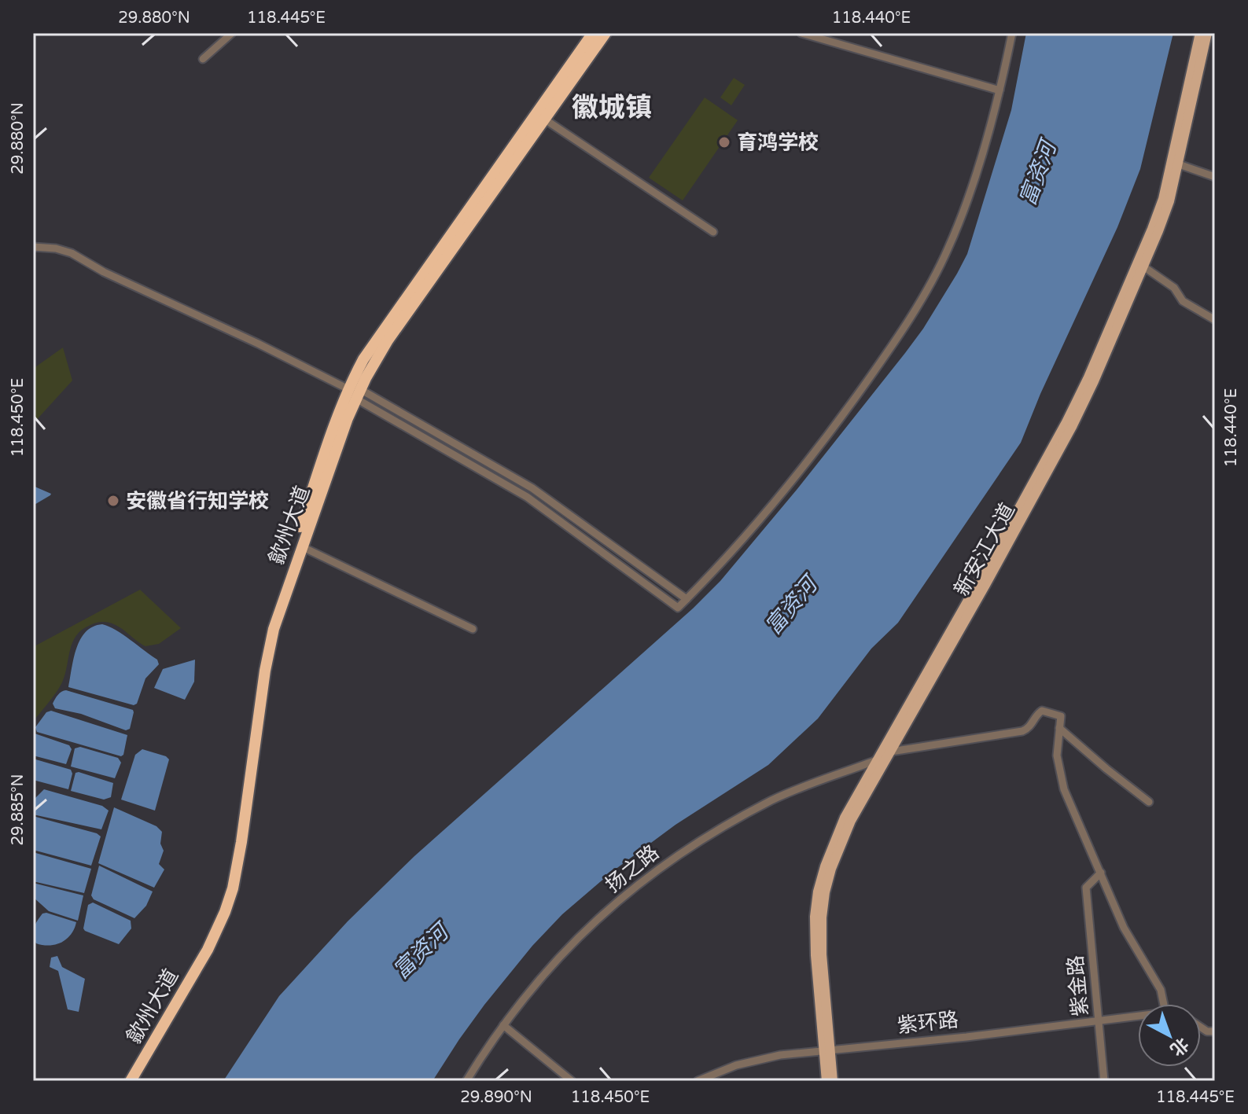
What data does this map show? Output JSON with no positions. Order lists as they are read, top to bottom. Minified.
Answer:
{"streets":{"highway":["歙州大道"],"main road":["新安江大道"],"street":["扬之路","紫金路","紫环路"]},"crossings":[["新安江大道","扬之路"],["新安江大道","紫环路"],["紫金路","紫环路"]],"districts":["徽城镇"],"water":["富资河"],"places":["育鸿学校","安徽省行知学校"],"north":"bottom right","coordinates":["29.880°N","118.445°E","118.440°E","118.450°E","29.885°N","29.890°N"]}
